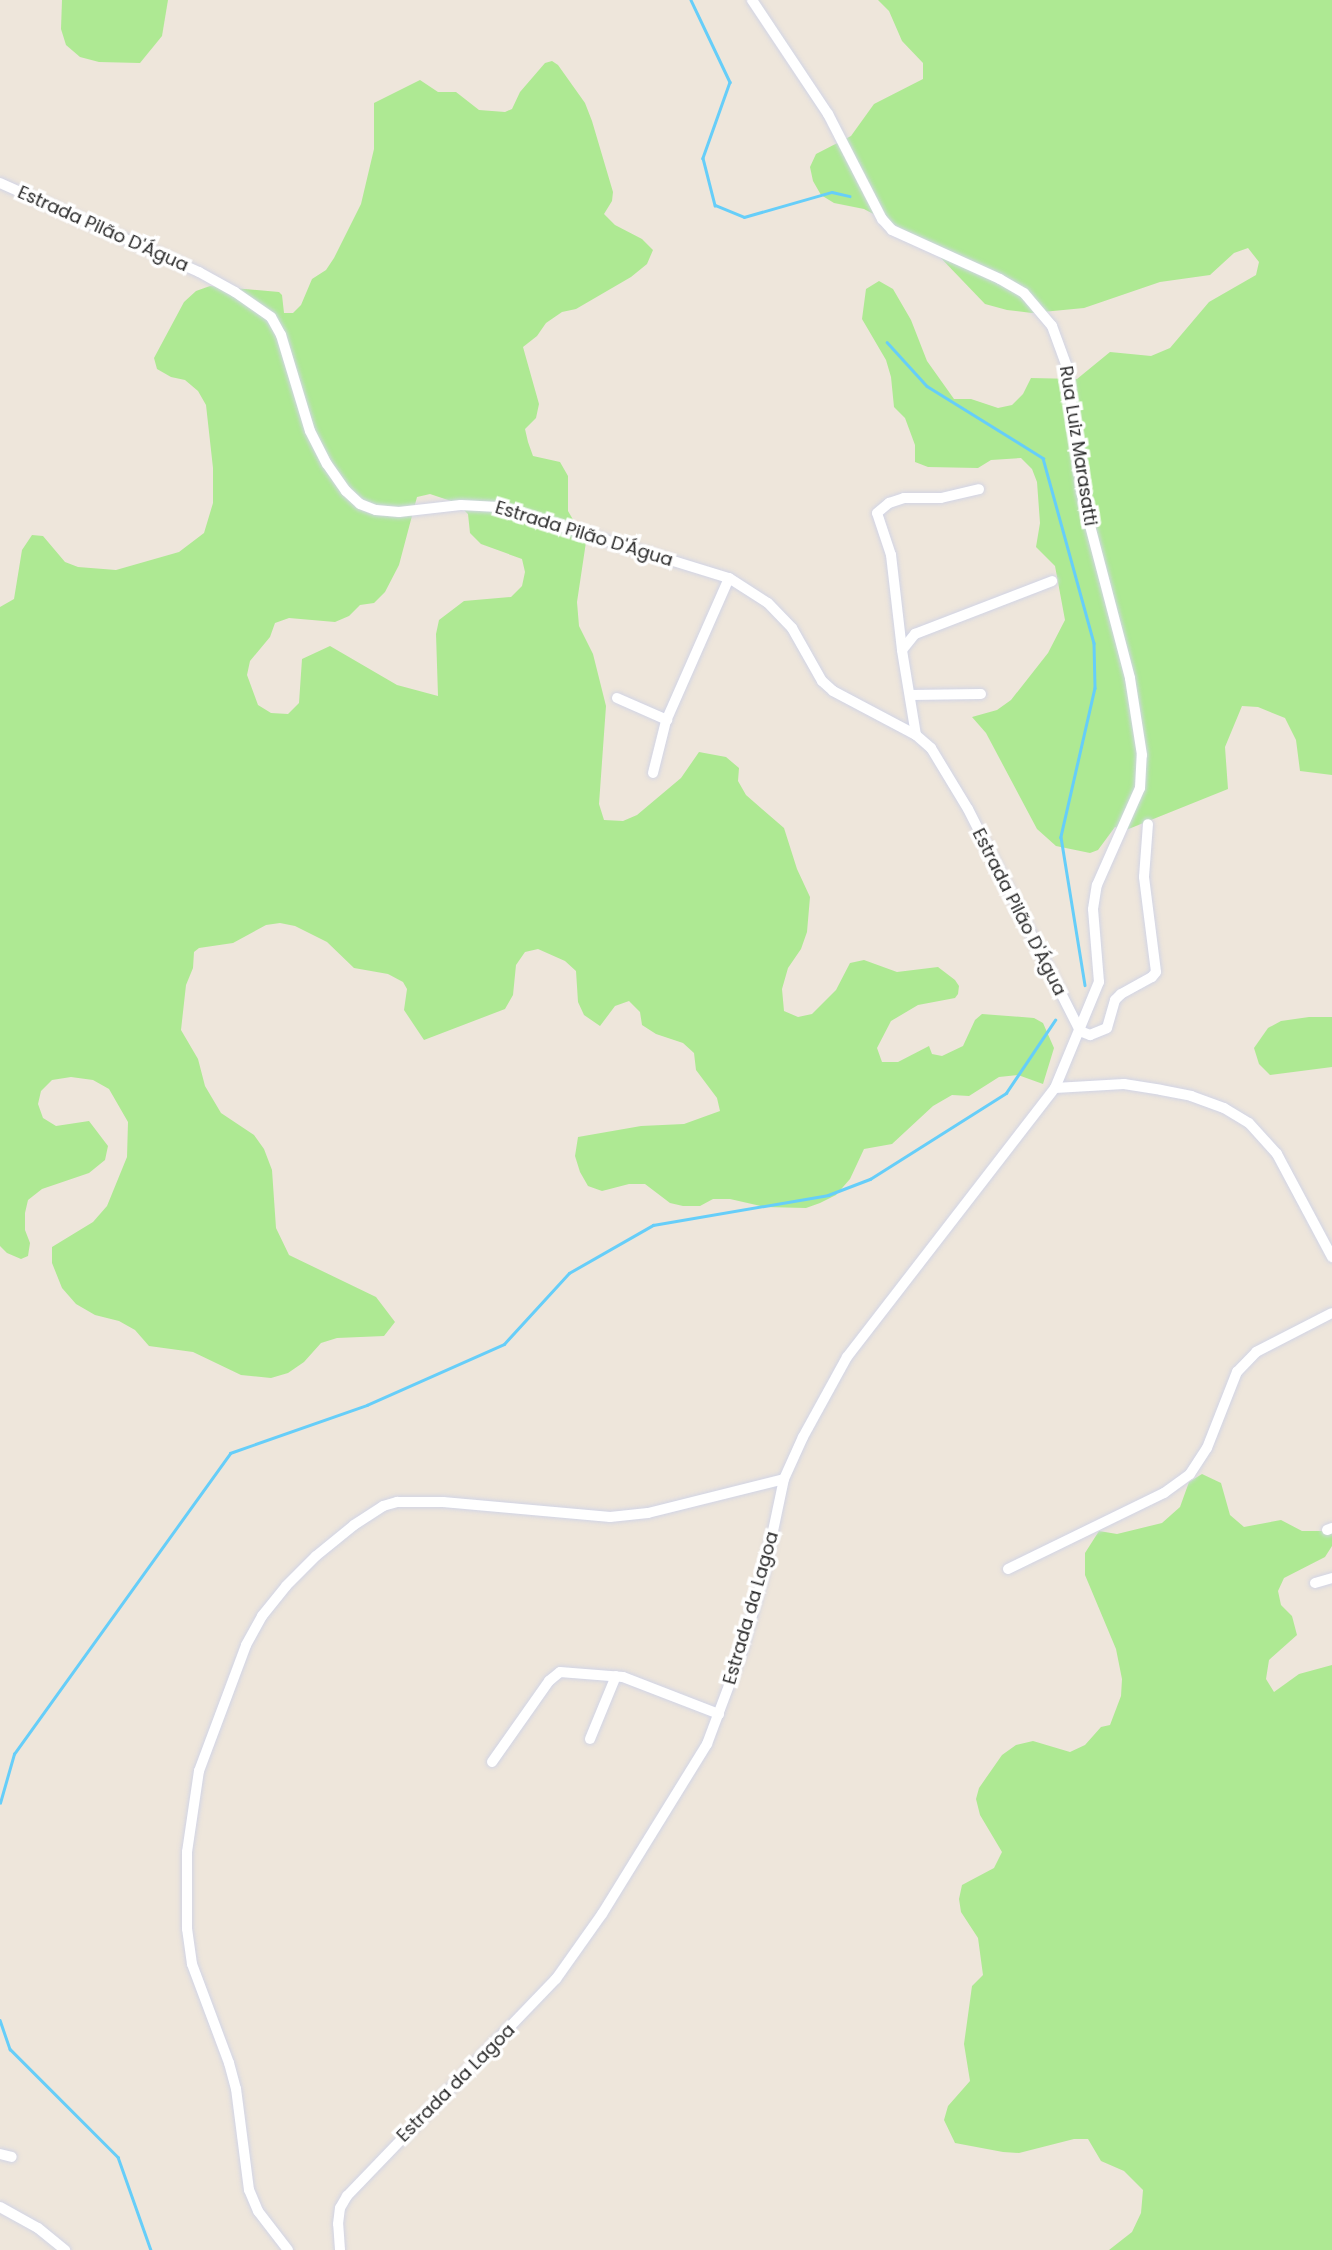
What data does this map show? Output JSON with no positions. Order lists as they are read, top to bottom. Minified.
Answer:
{"streets":{"street":["Estrada Pilão D'Água","Rua Luiz Marasatti","Estrada da Lagoa"]},"crossings":[["Estrada Pilão D'Água","Rua Luiz Marasatti"],["Rua Luiz Marasatti","Estrada da Lagoa"]]}
